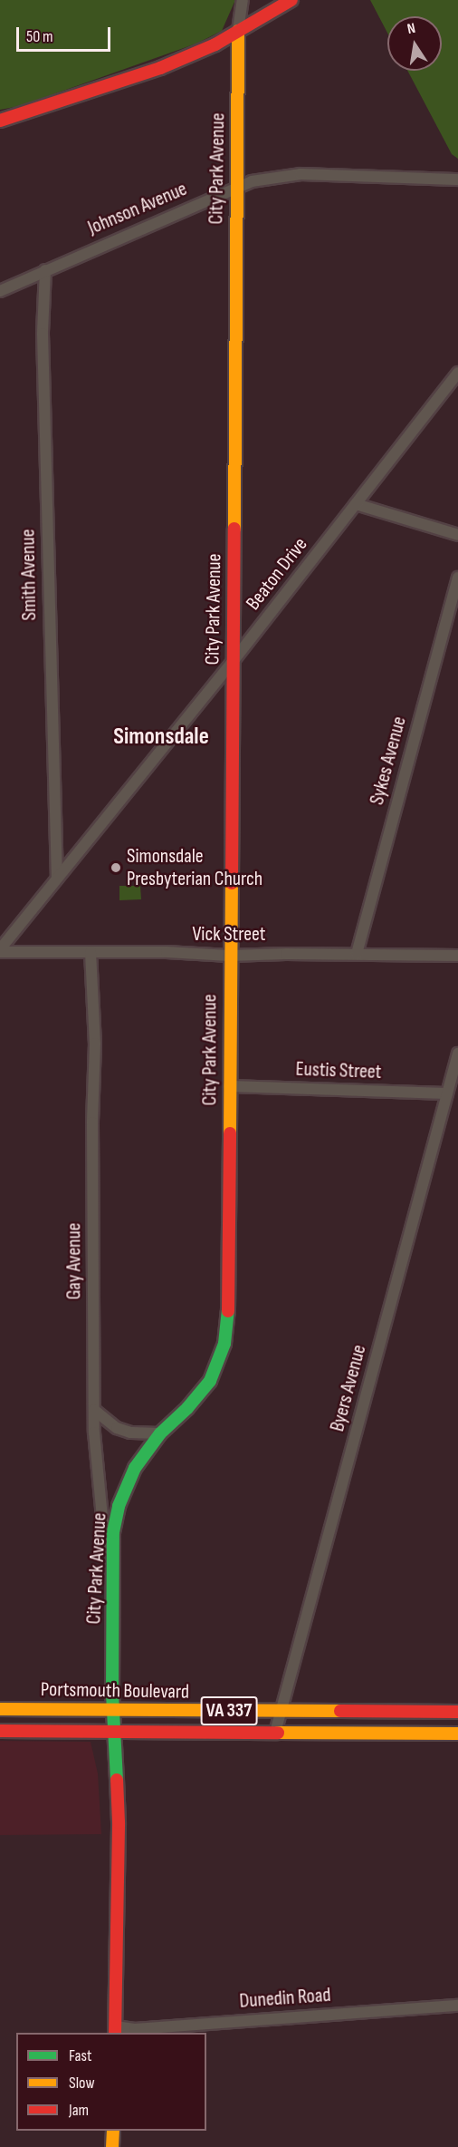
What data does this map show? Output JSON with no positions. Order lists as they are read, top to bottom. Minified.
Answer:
{"streets":{"street":["City Park Avenue","Johnson Avenue","Beaton Drive","Smith Avenue","Sykes Avenue","Vick Street","Eustis Street","Gay Avenue","Byers Avenue","Portsmouth Boulevard","VA 337","Dunedin Road"]},"crossings":[["City Park Avenue","Johnson Avenue"],["City Park Avenue","Beaton Drive"],["City Park Avenue","Vick Street"],["City Park Avenue","Eustis Street"],["City Park Avenue","Gay Avenue"],["City Park Avenue","Portsmouth Boulevard"],["City Park Avenue","Dunedin Road"],["Johnson Avenue","Smith Avenue"],["Beaton Drive","Smith Avenue"],["Beaton Drive","Vick Street"],["Sykes Avenue","Vick Street"],["Vick Street","Gay Avenue"],["Eustis Street","Byers Avenue"],["Byers Avenue","Portsmouth Boulevard"]],"districts":["Simonsdale"],"places":["Simonsdale Presbyterian Church"],"legend":["Fast","Slow","Jam"],"scale_bar":"50 m","north":"top"}
